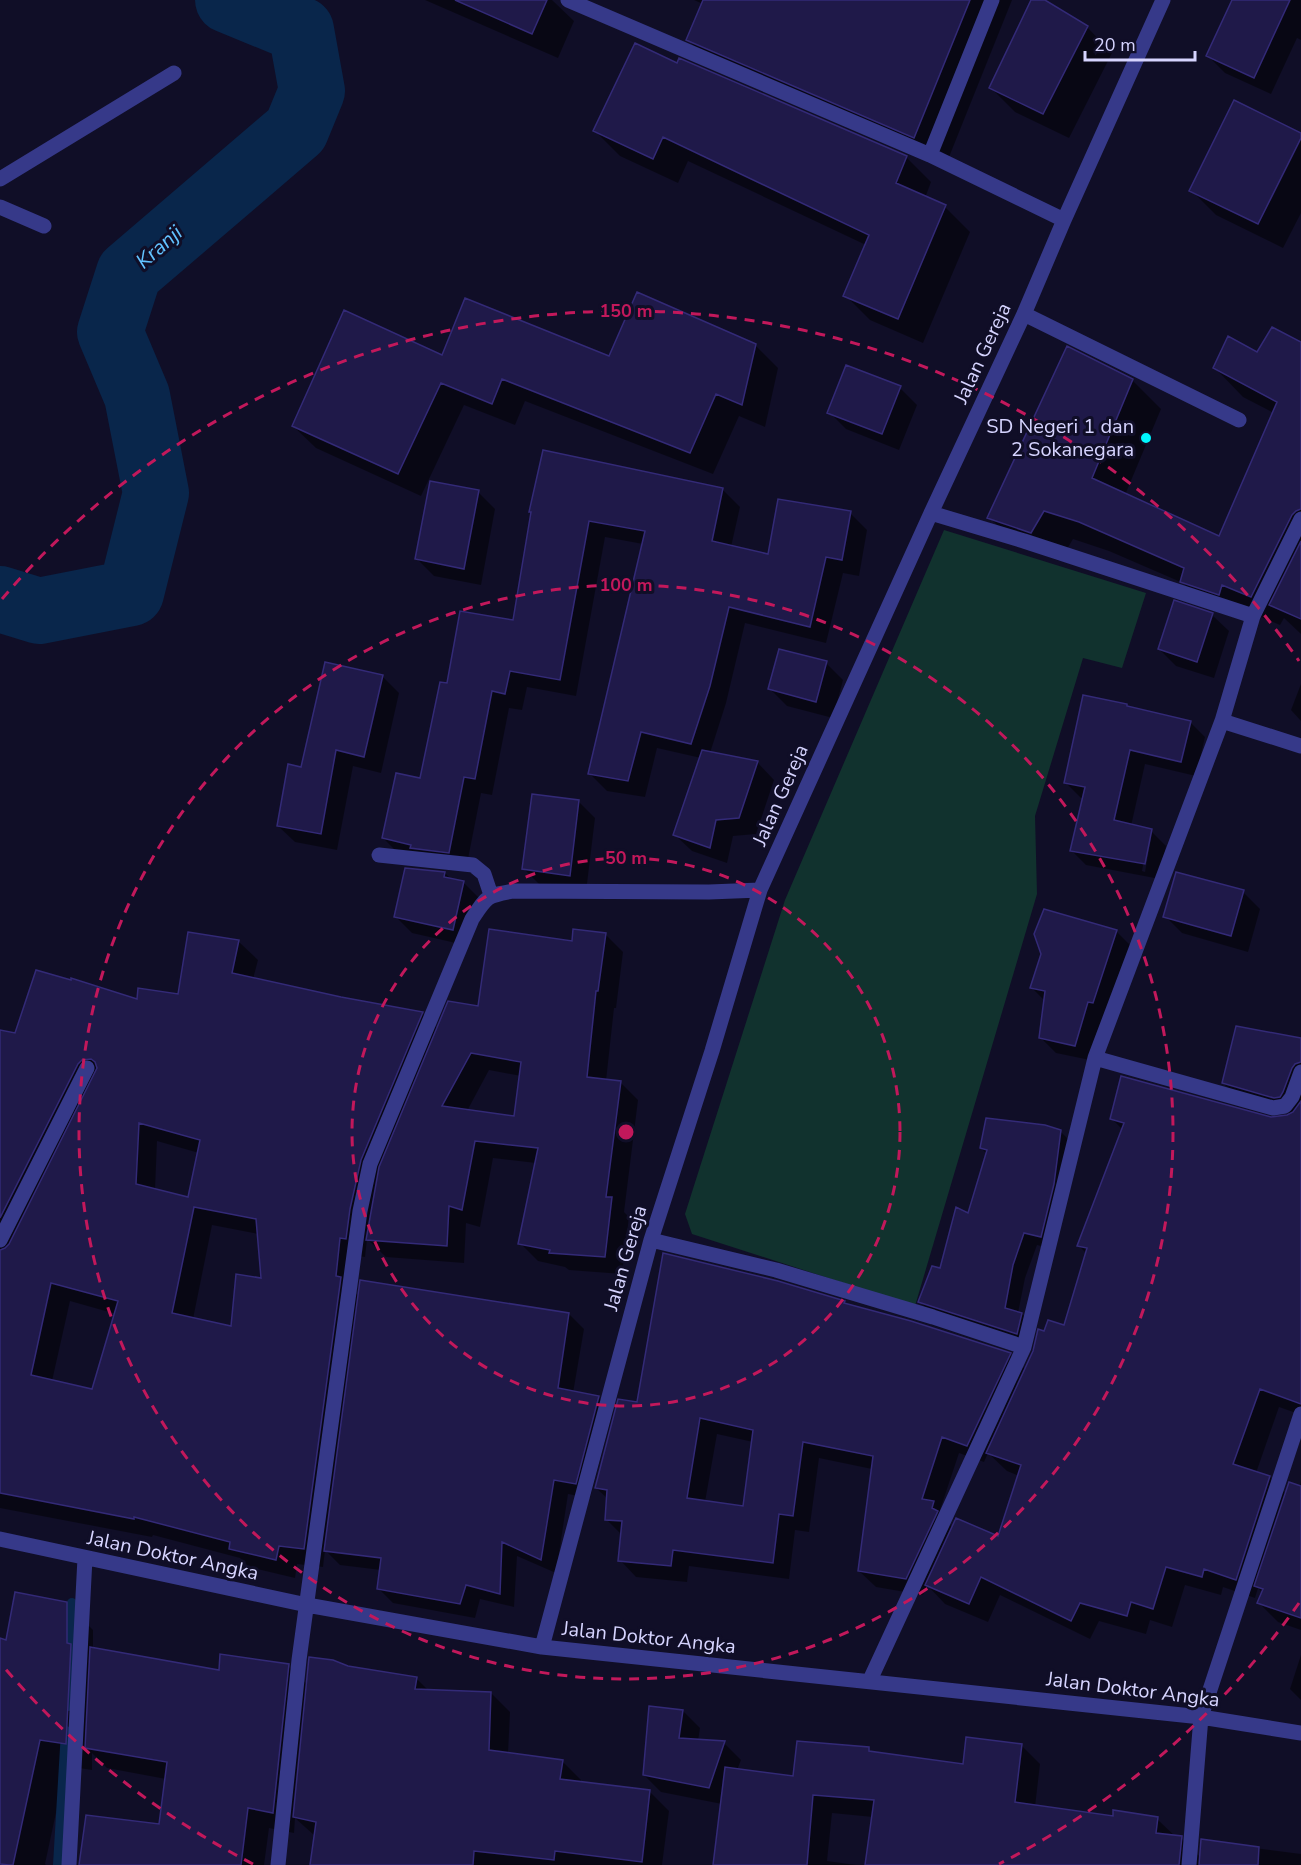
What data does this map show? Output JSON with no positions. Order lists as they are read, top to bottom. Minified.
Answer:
{"streets":{"street":["Jalan Gereja","Jalan Doktor Angka"]},"crossings":[["Jalan Gereja","Jalan Doktor Angka"]],"water":["Kranji"],"places":["SD Negeri 1 dan 2 Sokanegara"],"scale_bar":"20 m","rings":["150 m","100 m","50 m"]}
